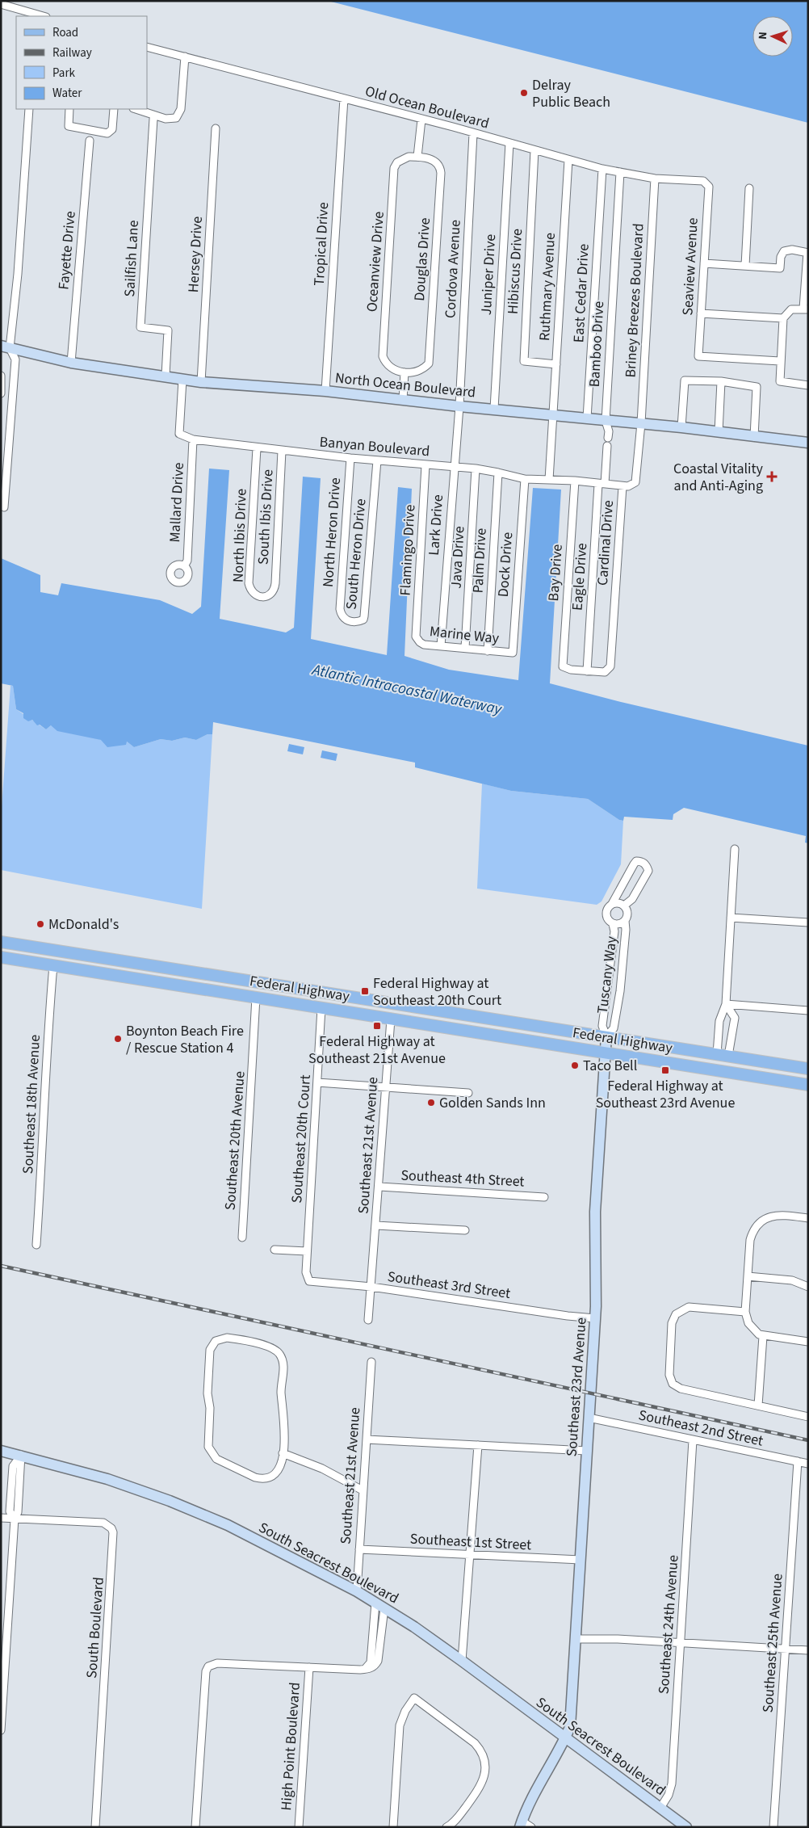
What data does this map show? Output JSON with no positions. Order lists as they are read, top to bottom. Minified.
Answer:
{"streets":{"main road":["Federal Highway"],"street":["Old Ocean Boulevard","Tropical Drive","Fayette Drive","Hersey Drive","Sailfish Lane","Douglas Drive","Oceanview Drive","Seaview Avenue","Cordova Avenue","Hibiscus Drive","Juniper Drive","Ruthmary Avenue","East Cedar Drive","Briney Breezes Boulevard","Bamboo Drive","North Ocean Boulevard","Banyan Boulevard","Mallard Drive","South Ibis Drive","Lark Drive","North Heron Drive","North Ibis Drive","Cardinal Drive","Flamingo Drive","South Heron Drive","Java Drive","Palm Drive","Dock Drive","Bay Drive","Eagle Drive","Marine Way","Tuscany Way","Southeast 18th Avenue","Southeast 20th Court","Southeast 20th Avenue","Southeast 21st Avenue","Southeast 4th Street","Southeast 3rd Street","Southeast 23rd Avenue","Southeast 2nd Street","Southeast 1st Street","South Seacrest Boulevard","Southeast 24th Avenue","South Boulevard","Southeast 25th Avenue","High Point Boulevard"]},"crossings":[["Old Ocean Boulevard","Tropical Drive"],["Old Ocean Boulevard","Seaview Avenue"],["Old Ocean Boulevard","Cordova Avenue"],["Old Ocean Boulevard","Hibiscus Drive"],["Old Ocean Boulevard","Juniper Drive"],["Old Ocean Boulevard","Ruthmary Avenue"],["Old Ocean Boulevard","East Cedar Drive"],["Old Ocean Boulevard","Briney Breezes Boulevard"],["Old Ocean Boulevard","Bamboo Drive"],["Tropical Drive","North Ocean Boulevard"],["Fayette Drive","North Ocean Boulevard"],["Hersey Drive","North Ocean Boulevard"],["Sailfish Lane","North Ocean Boulevard"],["Douglas Drive","Oceanview Drive"],["Cordova Avenue","North Ocean Boulevard"],["Cordova Avenue","Lark Drive"],["Hibiscus Drive","Ruthmary Avenue"],["Juniper Drive","North Ocean Boulevard"],["Ruthmary Avenue","North Ocean Boulevard"],["Ruthmary Avenue","Banyan Boulevard"],["East Cedar Drive","North Ocean Boulevard"],["Briney Breezes Boulevard","North Ocean Boulevard"],["Briney Breezes Boulevard","Cardinal Drive"],["Bamboo Drive","North Ocean Boulevard"],["North Ocean Boulevard","Lark Drive"],["North Ocean Boulevard","Cardinal Drive"],["Banyan Boulevard","Mallard Drive"],["Banyan Boulevard","South Ibis Drive"],["Banyan Boulevard","Lark Drive"],["Banyan Boulevard","North Heron Drive"],["Banyan Boulevard","North Ibis Drive"],["Banyan Boulevard","Cardinal Drive"],["Banyan Boulevard","Flamingo Drive"],["Banyan Boulevard","South Heron Drive"],["Banyan Boulevard","Java Drive"],["Banyan Boulevard","Palm Drive"],["Banyan Boulevard","Dock Drive"],["Banyan Boulevard","Bay Drive"],["Banyan Boulevard","Eagle Drive"],["South Ibis Drive","North Ibis Drive"],["Lark Drive","Marine Way"],["North Heron Drive","South Heron Drive"],["Cardinal Drive","Bay Drive"],["Cardinal Drive","Eagle Drive"],["Flamingo Drive","Marine Way"],["Java Drive","Marine Way"],["Palm Drive","Marine Way"],["Dock Drive","Marine Way"],["Bay Drive","Eagle Drive"],["Tuscany Way","Federal Highway"],["Tuscany Way","Southeast 23rd Avenue"],["Federal Highway","Southeast 18th Avenue"],["Federal Highway","Southeast 20th Court"],["Federal Highway","Southeast 20th Avenue"],["Federal Highway","Southeast 21st Avenue"],["Federal Highway","Southeast 23rd Avenue"],["Southeast 20th Court","Southeast 3rd Street"],["Southeast 21st Avenue","Southeast 4th Street"],["Southeast 21st Avenue","Southeast 3rd Street"],["Southeast 21st Avenue","Southeast 1st Street"],["Southeast 21st Avenue","South Seacrest Boulevard"],["Southeast 3rd Street","Southeast 23rd Avenue"],["Southeast 23rd Avenue","Southeast 2nd Street"],["Southeast 23rd Avenue","Southeast 1st Street"],["Southeast 23rd Avenue","South Seacrest Boulevard"],["Southeast 2nd Street","Southeast 24th Avenue"],["Southeast 2nd Street","Southeast 25th Avenue"],["South Seacrest Boulevard","Southeast 24th Avenue"]],"water":["Atlantic Intracoastal Waterway"],"places":{"other":["Delray Public Beach","McDonald's","Boynton Beach Fire / Rescue Station 4","Taco Bell","Golden Sands Inn"],"health":["Coastal Vitality and Anti-Aging"],"transit":["Federal Highway at Southeast 20th Court","Federal Highway at Southeast 21st Avenue","Federal Highway at Southeast 23rd Avenue"]},"legend":["Road","Railway","Park","Water"],"north":"left"}
